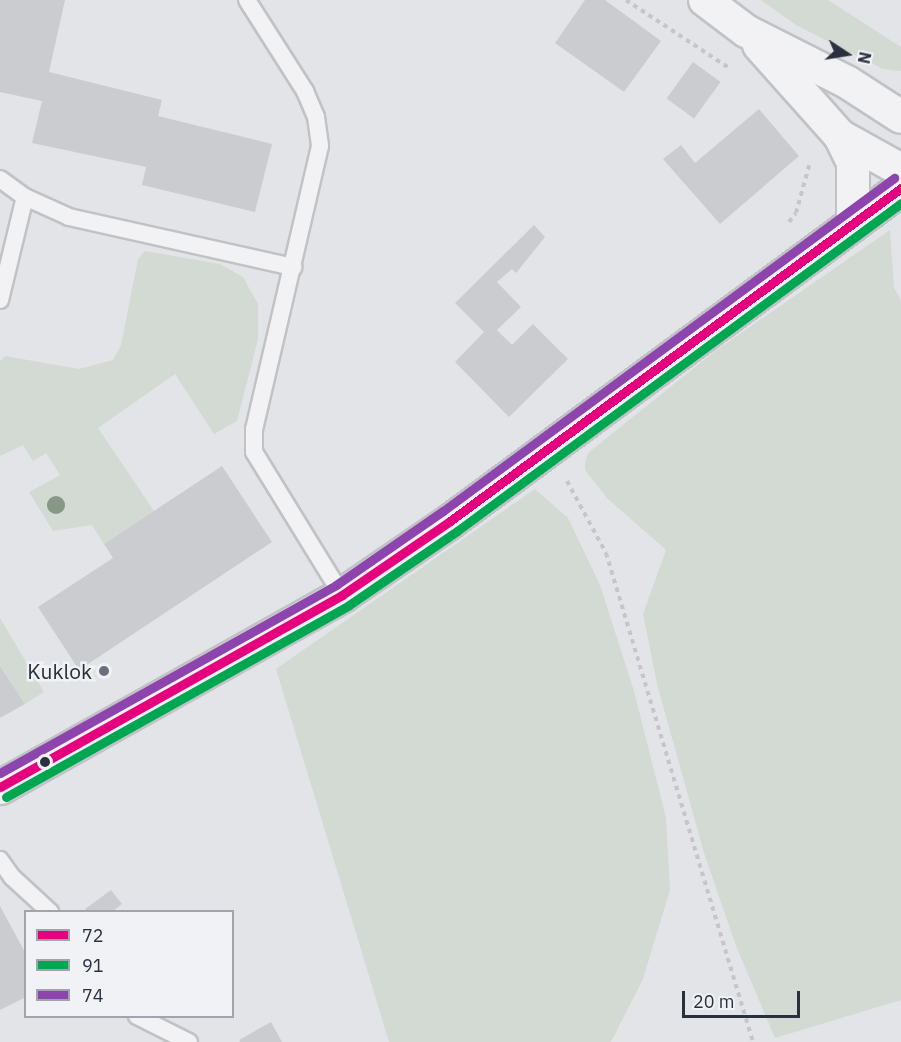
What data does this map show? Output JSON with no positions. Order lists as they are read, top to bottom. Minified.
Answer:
{"places":["Kuklok"],"lines":["transit line 74","transit line 72","transit line 91"],"legend":["72","91","74"],"scale_bar":"20 m","north":"right"}
